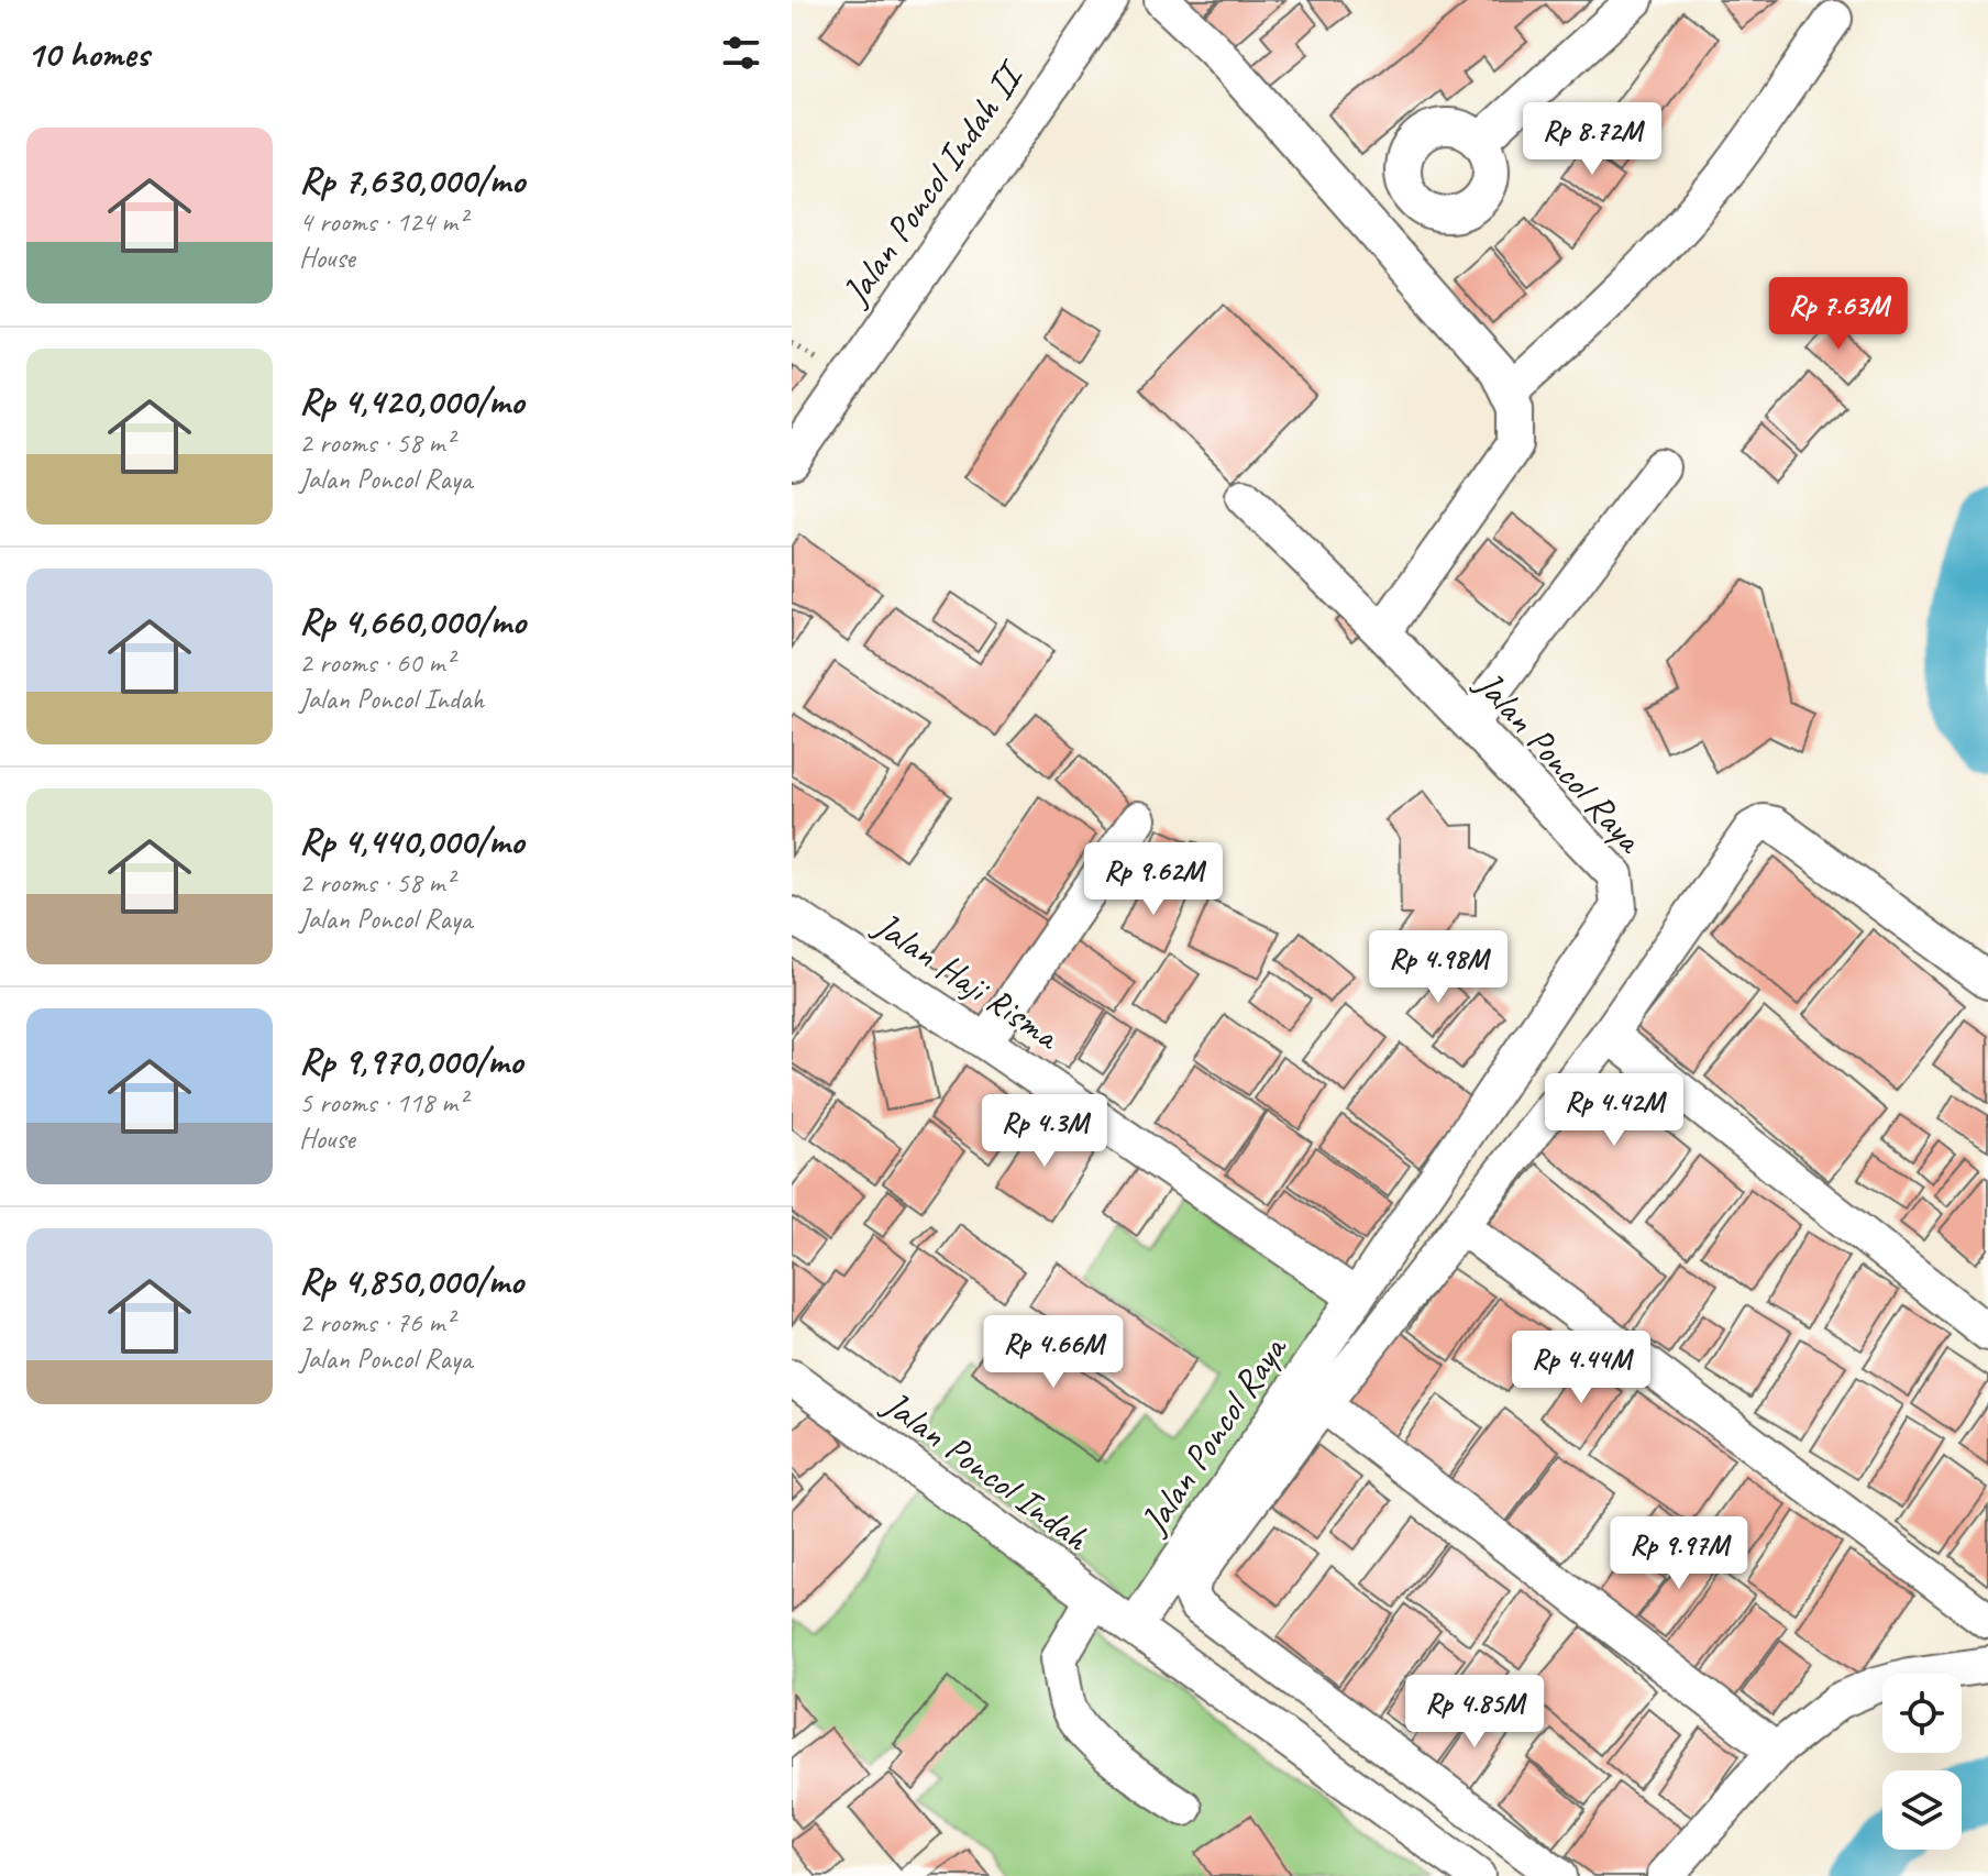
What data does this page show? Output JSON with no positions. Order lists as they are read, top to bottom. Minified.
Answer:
{"streets":{"street":["Jalan Poncol Indah II","Jalan Poncol Raya","Jalan Haji Risma","Jalan Poncol Indah"]},"crossings":[["Jalan Poncol Raya","Jalan Haji Risma"],["Jalan Poncol Raya","Jalan Poncol Indah"]],"page":{"heading":"10 homes","price":["Rp 8.72M","Rp 7.63M","Rp 9.62M","Rp 4.98M","Rp 4.42M","Rp 4.3M","Rp 4.66M","Rp 4.44M","Rp 9.97M","Rp 4.85M"],"list":[{"name":"Rp 7,630,000/mo","note":"4 rooms · 124 m² · House"},{"name":"Rp 4,420,000/mo","note":"2 rooms · 58 m² · Jalan Poncol Raya"},{"name":"Rp 4,660,000/mo","note":"2 rooms · 60 m² · Jalan Poncol Indah"},{"name":"Rp 4,440,000/mo","note":"2 rooms · 58 m² · Jalan Poncol Raya"},{"name":"Rp 9,970,000/mo","note":"5 rooms · 118 m² · House"},{"name":"Rp 4,850,000/mo","note":"2 rooms · 76 m² · Jalan Poncol Raya"}]}}
